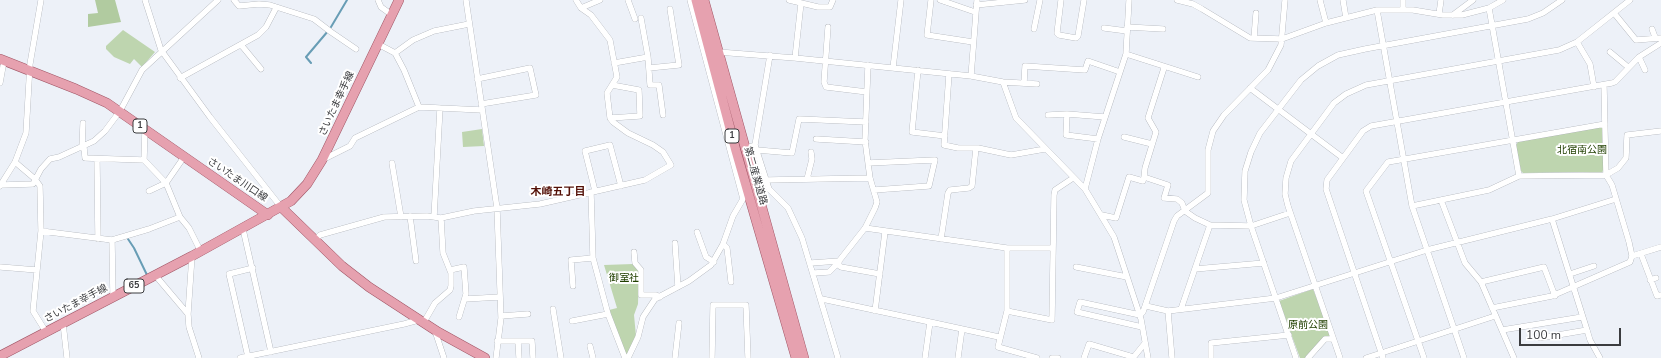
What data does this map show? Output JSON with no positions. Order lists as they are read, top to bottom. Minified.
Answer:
{"streets":{"main road":["さいたま幸手線","1","第二産業道路","さいたま川口線","65"]},"crossings":[["さいたま幸手線","さいたま川口線"]],"districts":["木崎五丁目"],"parks":["北宿南公園","御室社","原前公園"],"scale_bar":"100 m"}
